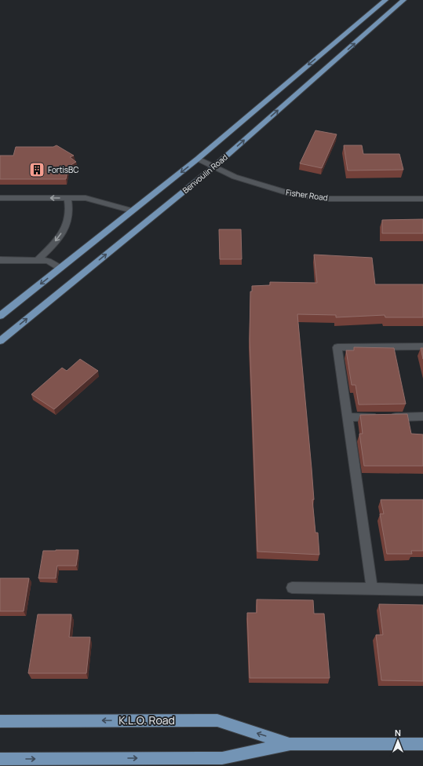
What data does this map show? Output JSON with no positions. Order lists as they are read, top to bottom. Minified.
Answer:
{"streets":{"main road":["Benvoulin Road","K.L.O. Road"],"street":["Fisher Road"]},"crossings":[["Benvoulin Road","Fisher Road"]],"places":{"building":["FortisBC"]},"north":"top"}
